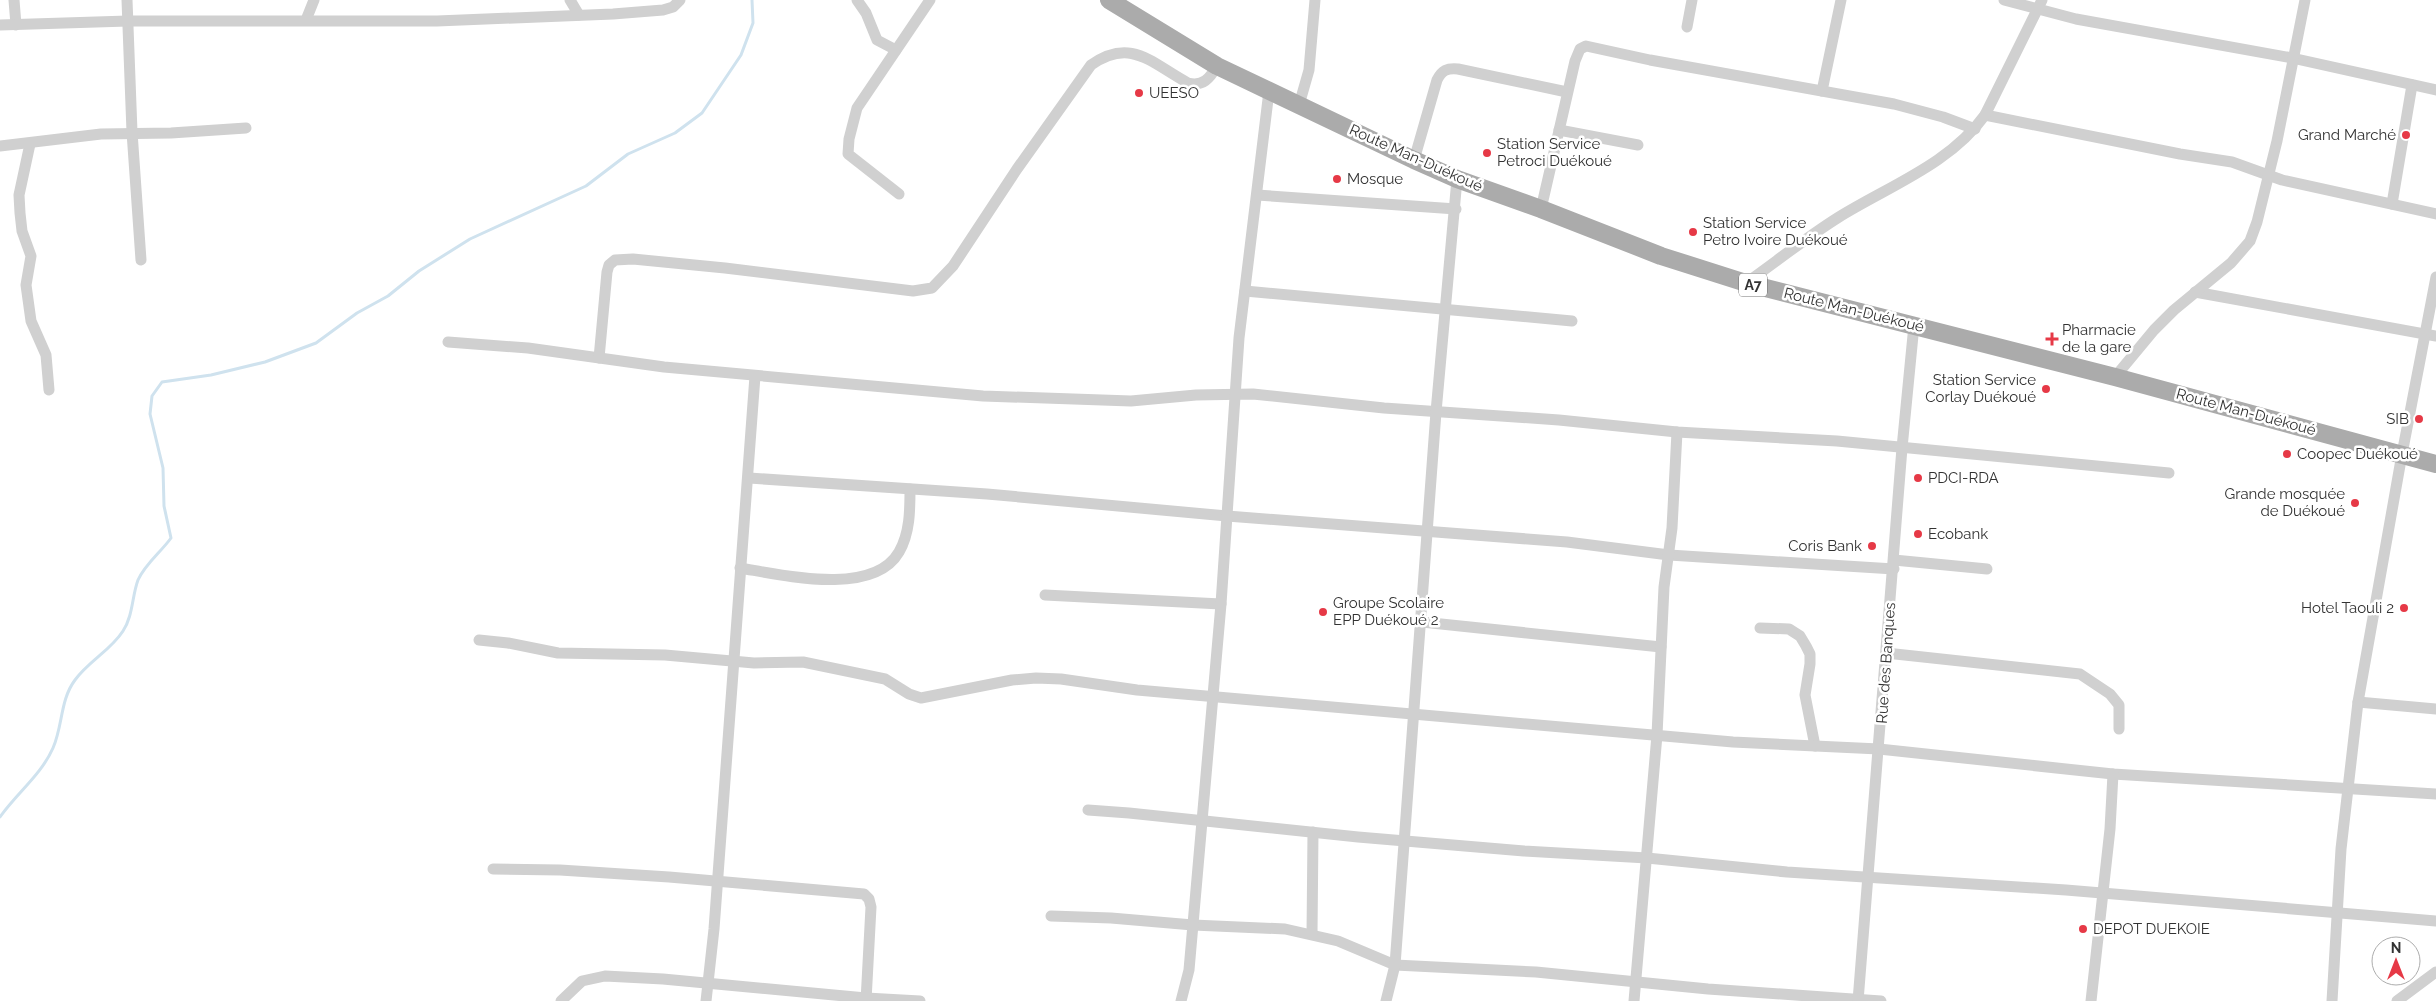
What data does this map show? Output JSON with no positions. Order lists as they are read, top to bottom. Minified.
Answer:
{"streets":{"main road":["Route Man-Duékoué","A7"],"street":["Rue des Banques"]},"crossings":[["Route Man-Duékoué","Rue des Banques"]],"places":{"other":["UEESO","Grand Marché","Station Service Petroci Duékoué","Mosque","Station Service Petro Ivoire Duékoué","Station Service Corlay Duékoué","SIB","Coopec Duékoué","PDCI-RDA","Grande mosquée de Duékoué","Ecobank","Coris Bank","Hotel Taouli 2","Groupe Scolaire EPP Duékoué 2","DEPOT DUEKOIE"],"health":["Pharmacie de la gare"]},"north":"top"}
